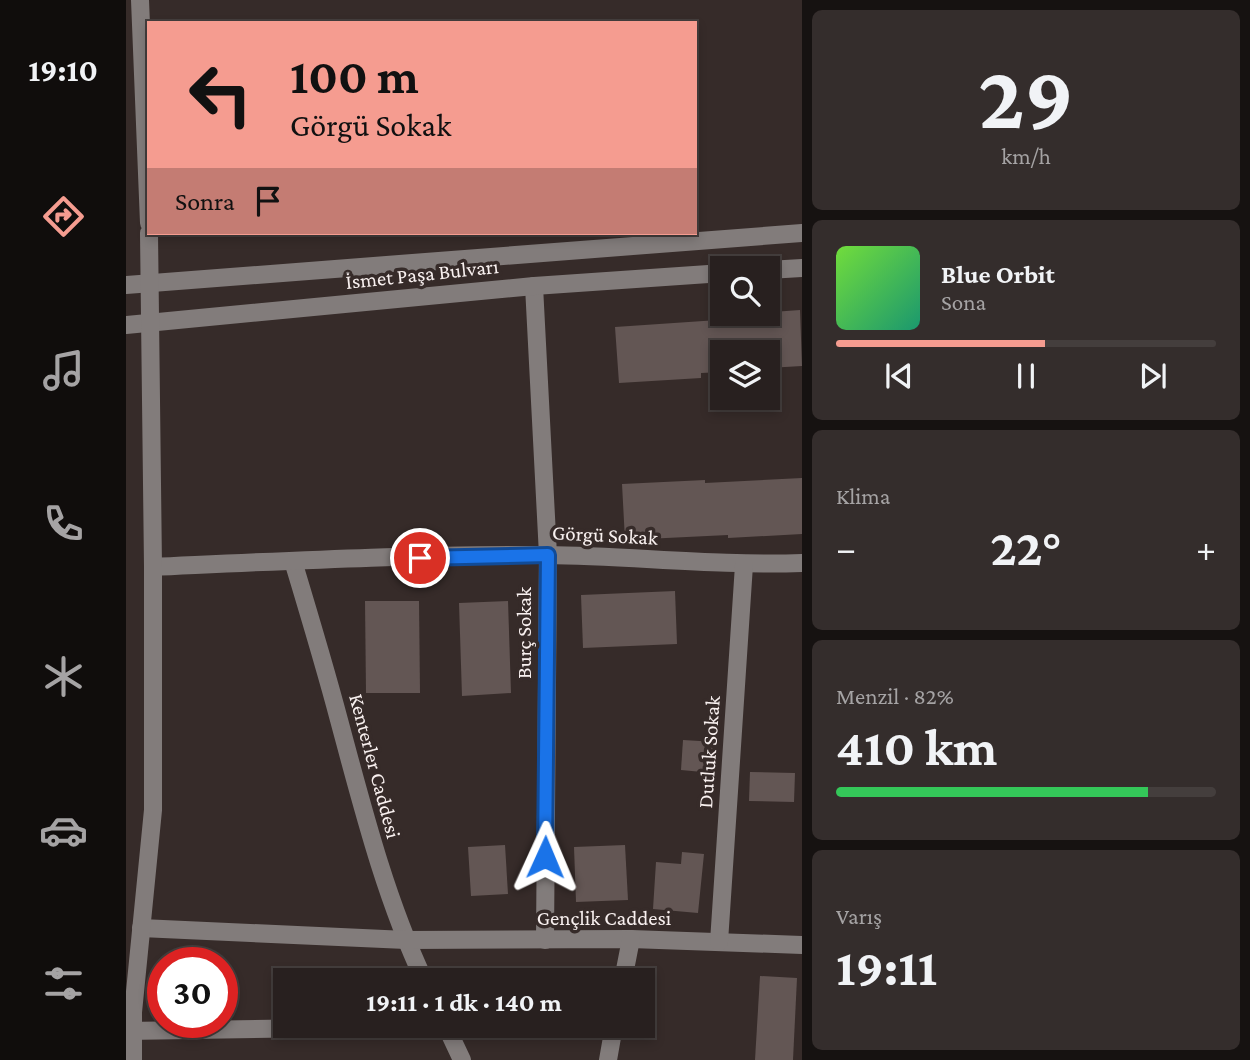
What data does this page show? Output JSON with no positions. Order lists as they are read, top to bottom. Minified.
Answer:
{"streets":{"street":["İsmet Paşa Bulvarı","Görgü Sokak","Burç Sokak","Dutluk Sokak","Kenterler Caddesi","Gençlik Caddesi"]},"crossings":[["İsmet Paşa Bulvarı","Burç Sokak"],["Görgü Sokak","Burç Sokak"],["Görgü Sokak","Dutluk Sokak"],["Görgü Sokak","Kenterler Caddesi"],["Burç Sokak","Gençlik Caddesi"],["Dutluk Sokak","Gençlik Caddesi"],["Kenterler Caddesi","Gençlik Caddesi"]],"page":{"tabs":"19:10","tile":[["29","km/h"],"Klima",["Menzil · 82%","410 km"],["Varış","19:11"]],"turn":["100 m","Görgü Sokak"],"then":"Sonra","song":["Blue Orbit","Sona"],"heat":["−","22°","+"],"limit":"30","trip":"19:11 · 1 dk · 140 m"}}
